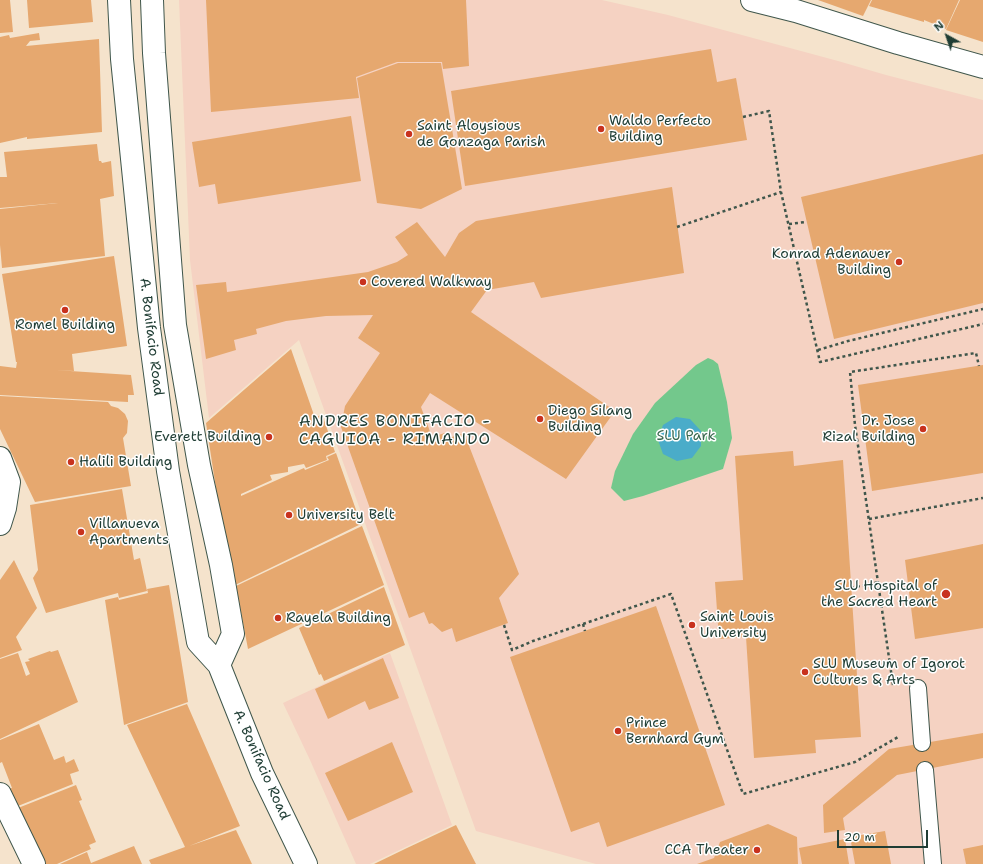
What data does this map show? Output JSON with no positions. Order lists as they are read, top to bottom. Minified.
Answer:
{"streets":{"main road":["A. Bonifacio Road"]},"districts":["ANDRES BONIFACIO - CAGUIOA - RIMANDO"],"parks":["SLU Park"],"places":["Waldo Perfecto Building","Saint Aloysious de Gonzaga Parish","Konrad Adenauer Building","Covered Walkway","Romel Building","Diego Silang Building","Dr. Jose Rizal Building","Everett Building","Halili Building","University Belt","Villanueva Apartments","SLU Hospital of the Sacred Heart","Rayela Building","Saint Louis University","SLU Museum of Igorot Cultures & Arts","Prince Bernhard Gym","CCA Theater"],"scale_bar":"20 m","north":"top left"}
